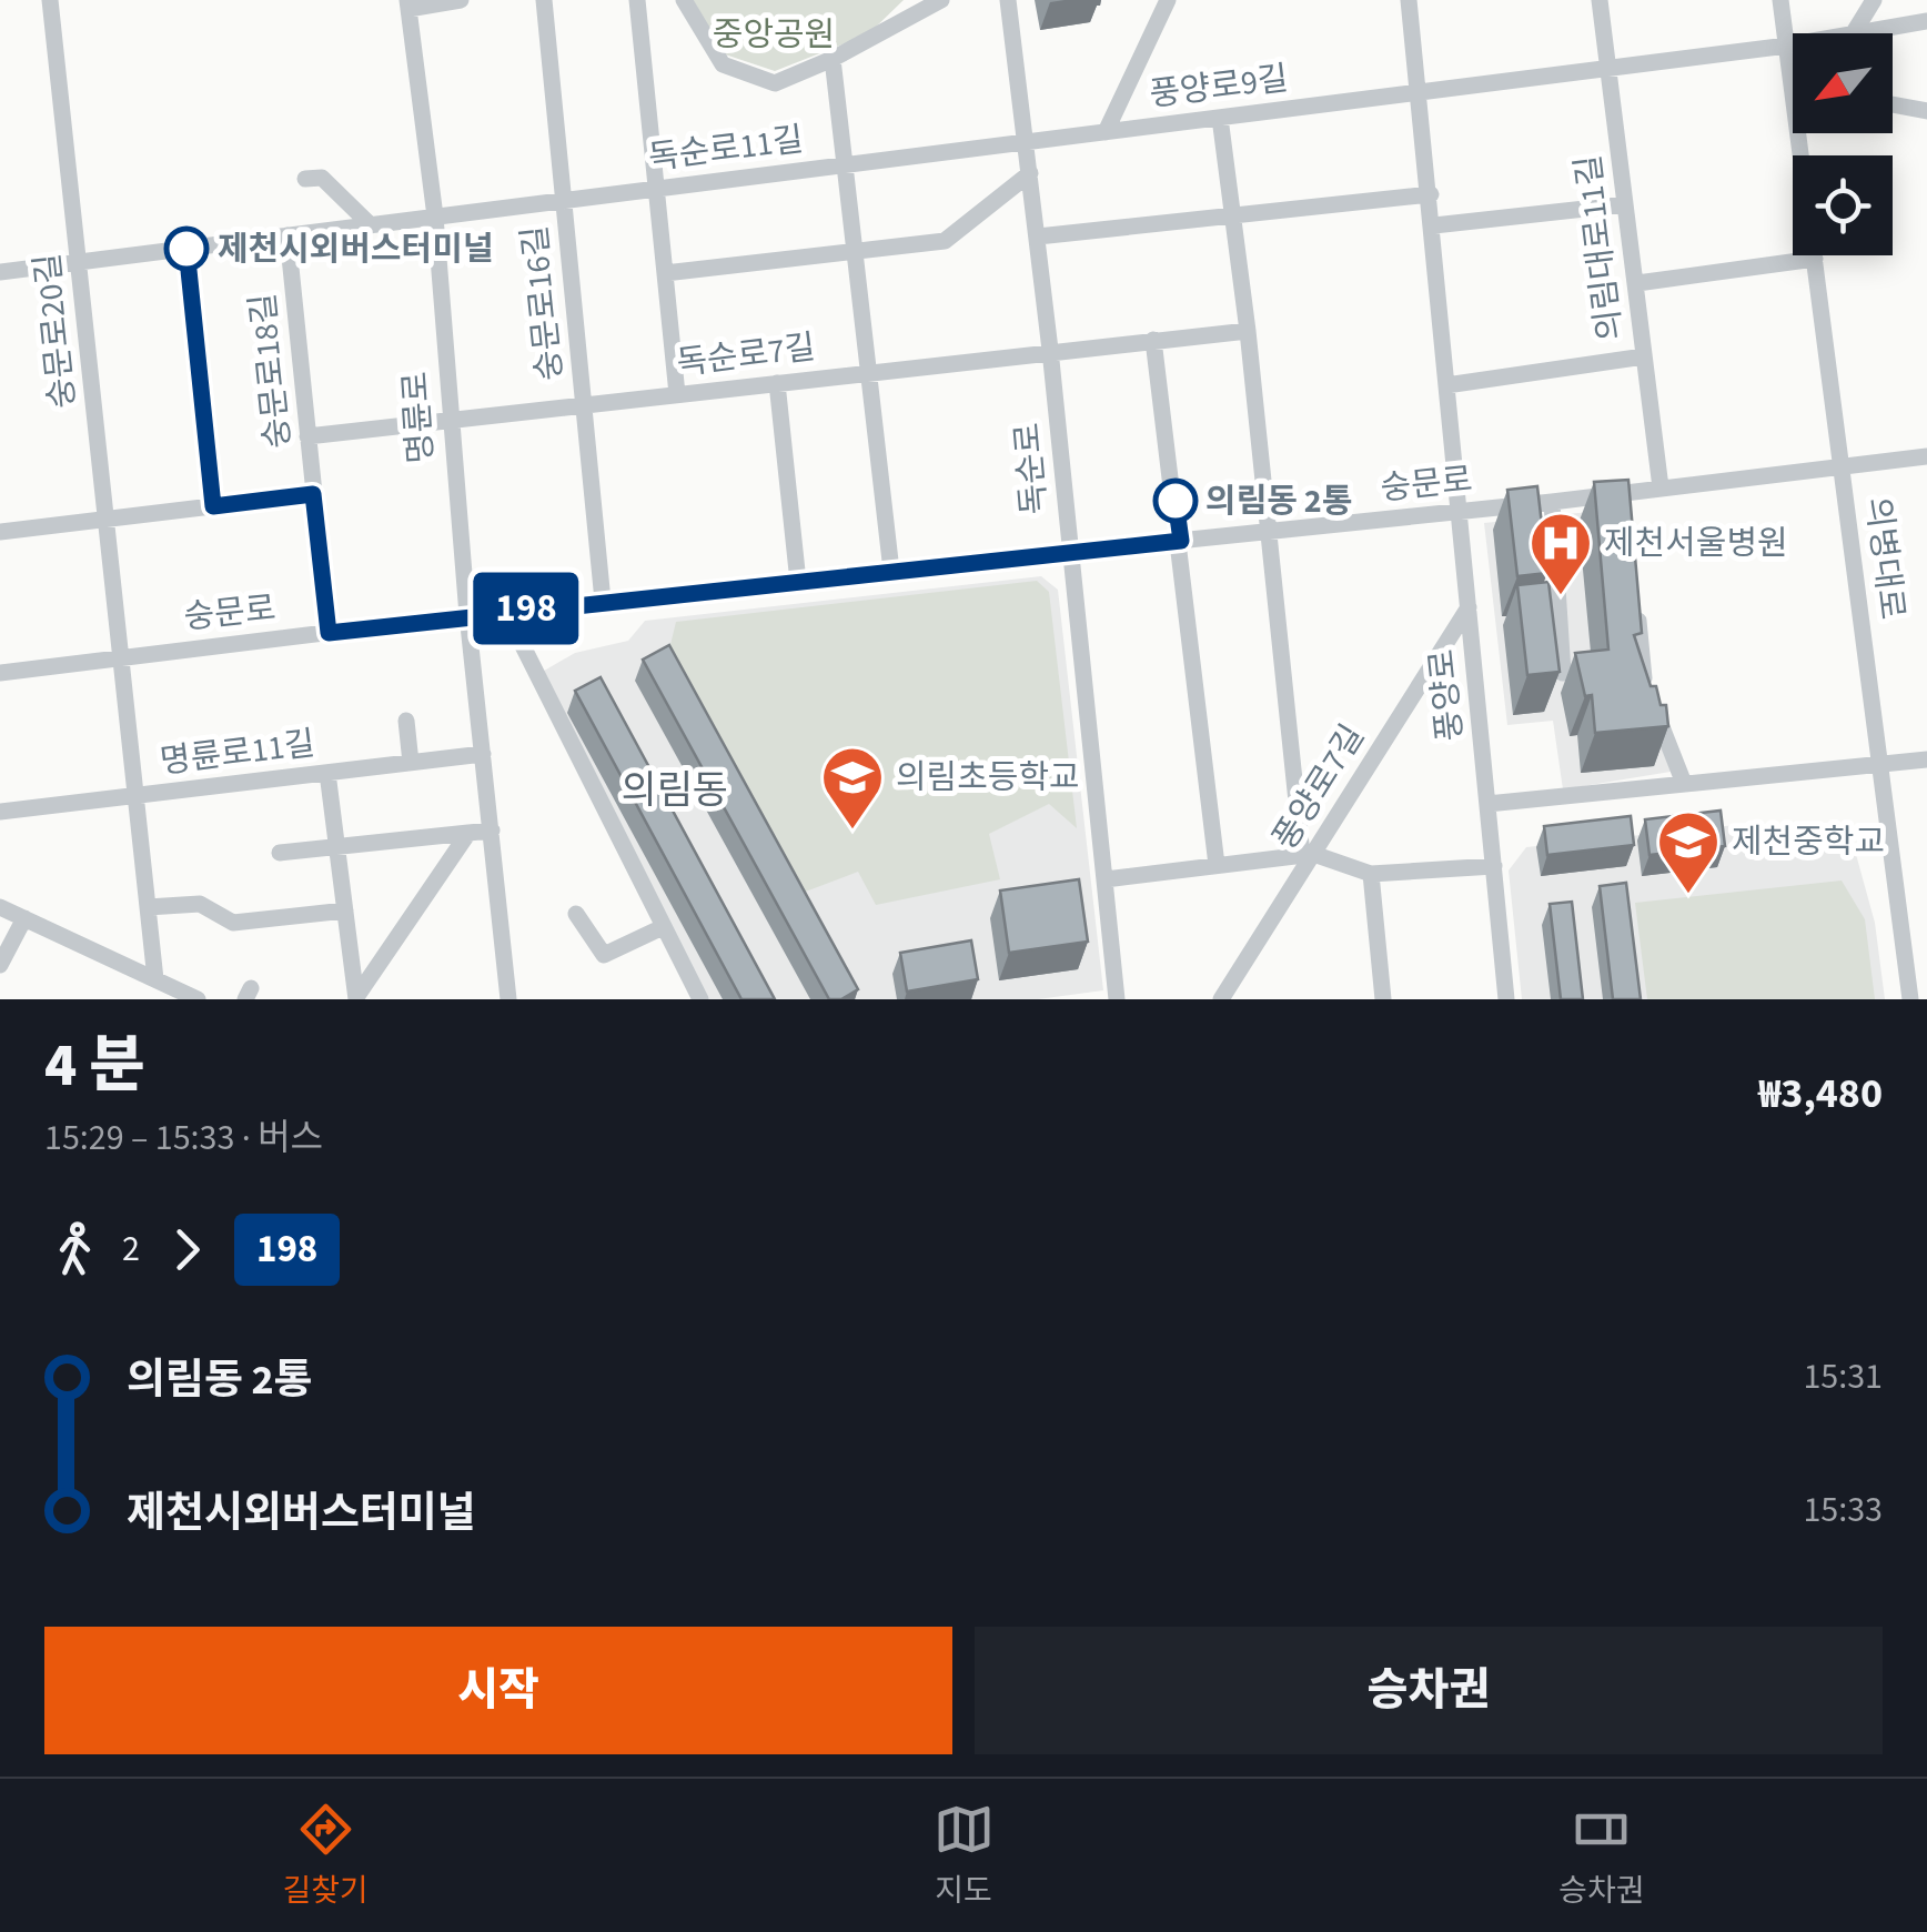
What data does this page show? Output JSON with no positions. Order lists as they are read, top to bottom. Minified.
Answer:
{"streets":{"street":["풍양로9길","독순로11길","의림대로11길","숭문로16길","숭문로20길","독순로7길","숭문로18길","명륜로","독순로","숭문로","의병대로","풍양로","명륜로11길","풍양로7길"]},"crossings":[["풍양로9길","독순로11길"],["풍양로9길","의림대로11길"],["풍양로9길","독순로"],["풍양로9길","의병대로"],["풍양로9길","풍양로"],["독순로11길","숭문로16길"],["독순로11길","숭문로20길"],["독순로11길","숭문로18길"],["독순로11길","명륜로"],["독순로11길","독순로"],["의림대로11길","숭문로"],["숭문로16길","독순로7길"],["숭문로16길","숭문로"],["숭문로20길","숭문로"],["숭문로20길","명륜로11길"],["독순로7길","숭문로18길"],["독순로7길","명륜로"],["독순로7길","독순로"],["숭문로18길","숭문로"],["명륜로","숭문로"],["명륜로","명륜로11길"],["독순로","숭문로"],["숭문로","의병대로"],["숭문로","풍양로"],["풍양로","풍양로7길"]],"districts":["의림동"],"parks":["중앙공원"],"places":{"other":["제천시외버스터미널","의림동 2통"],"hospital":["제천서울병원"],"school or university":["의림초등학교","제천중학교"]},"lines":["bus line 198"],"north":"bottom left","page":{"on_map":"198","heading":["4 분","15:29 – 15:33 · 버스","₩3,480"],"legs":["2","198"],"list":[{"name":"의림동 2통","value":"15:31"},{"name":"제천시외버스터미널","value":"15:33"}],"buttons":["시작","승차권"],"tabs":["길찾기","지도","승차권"]}}
